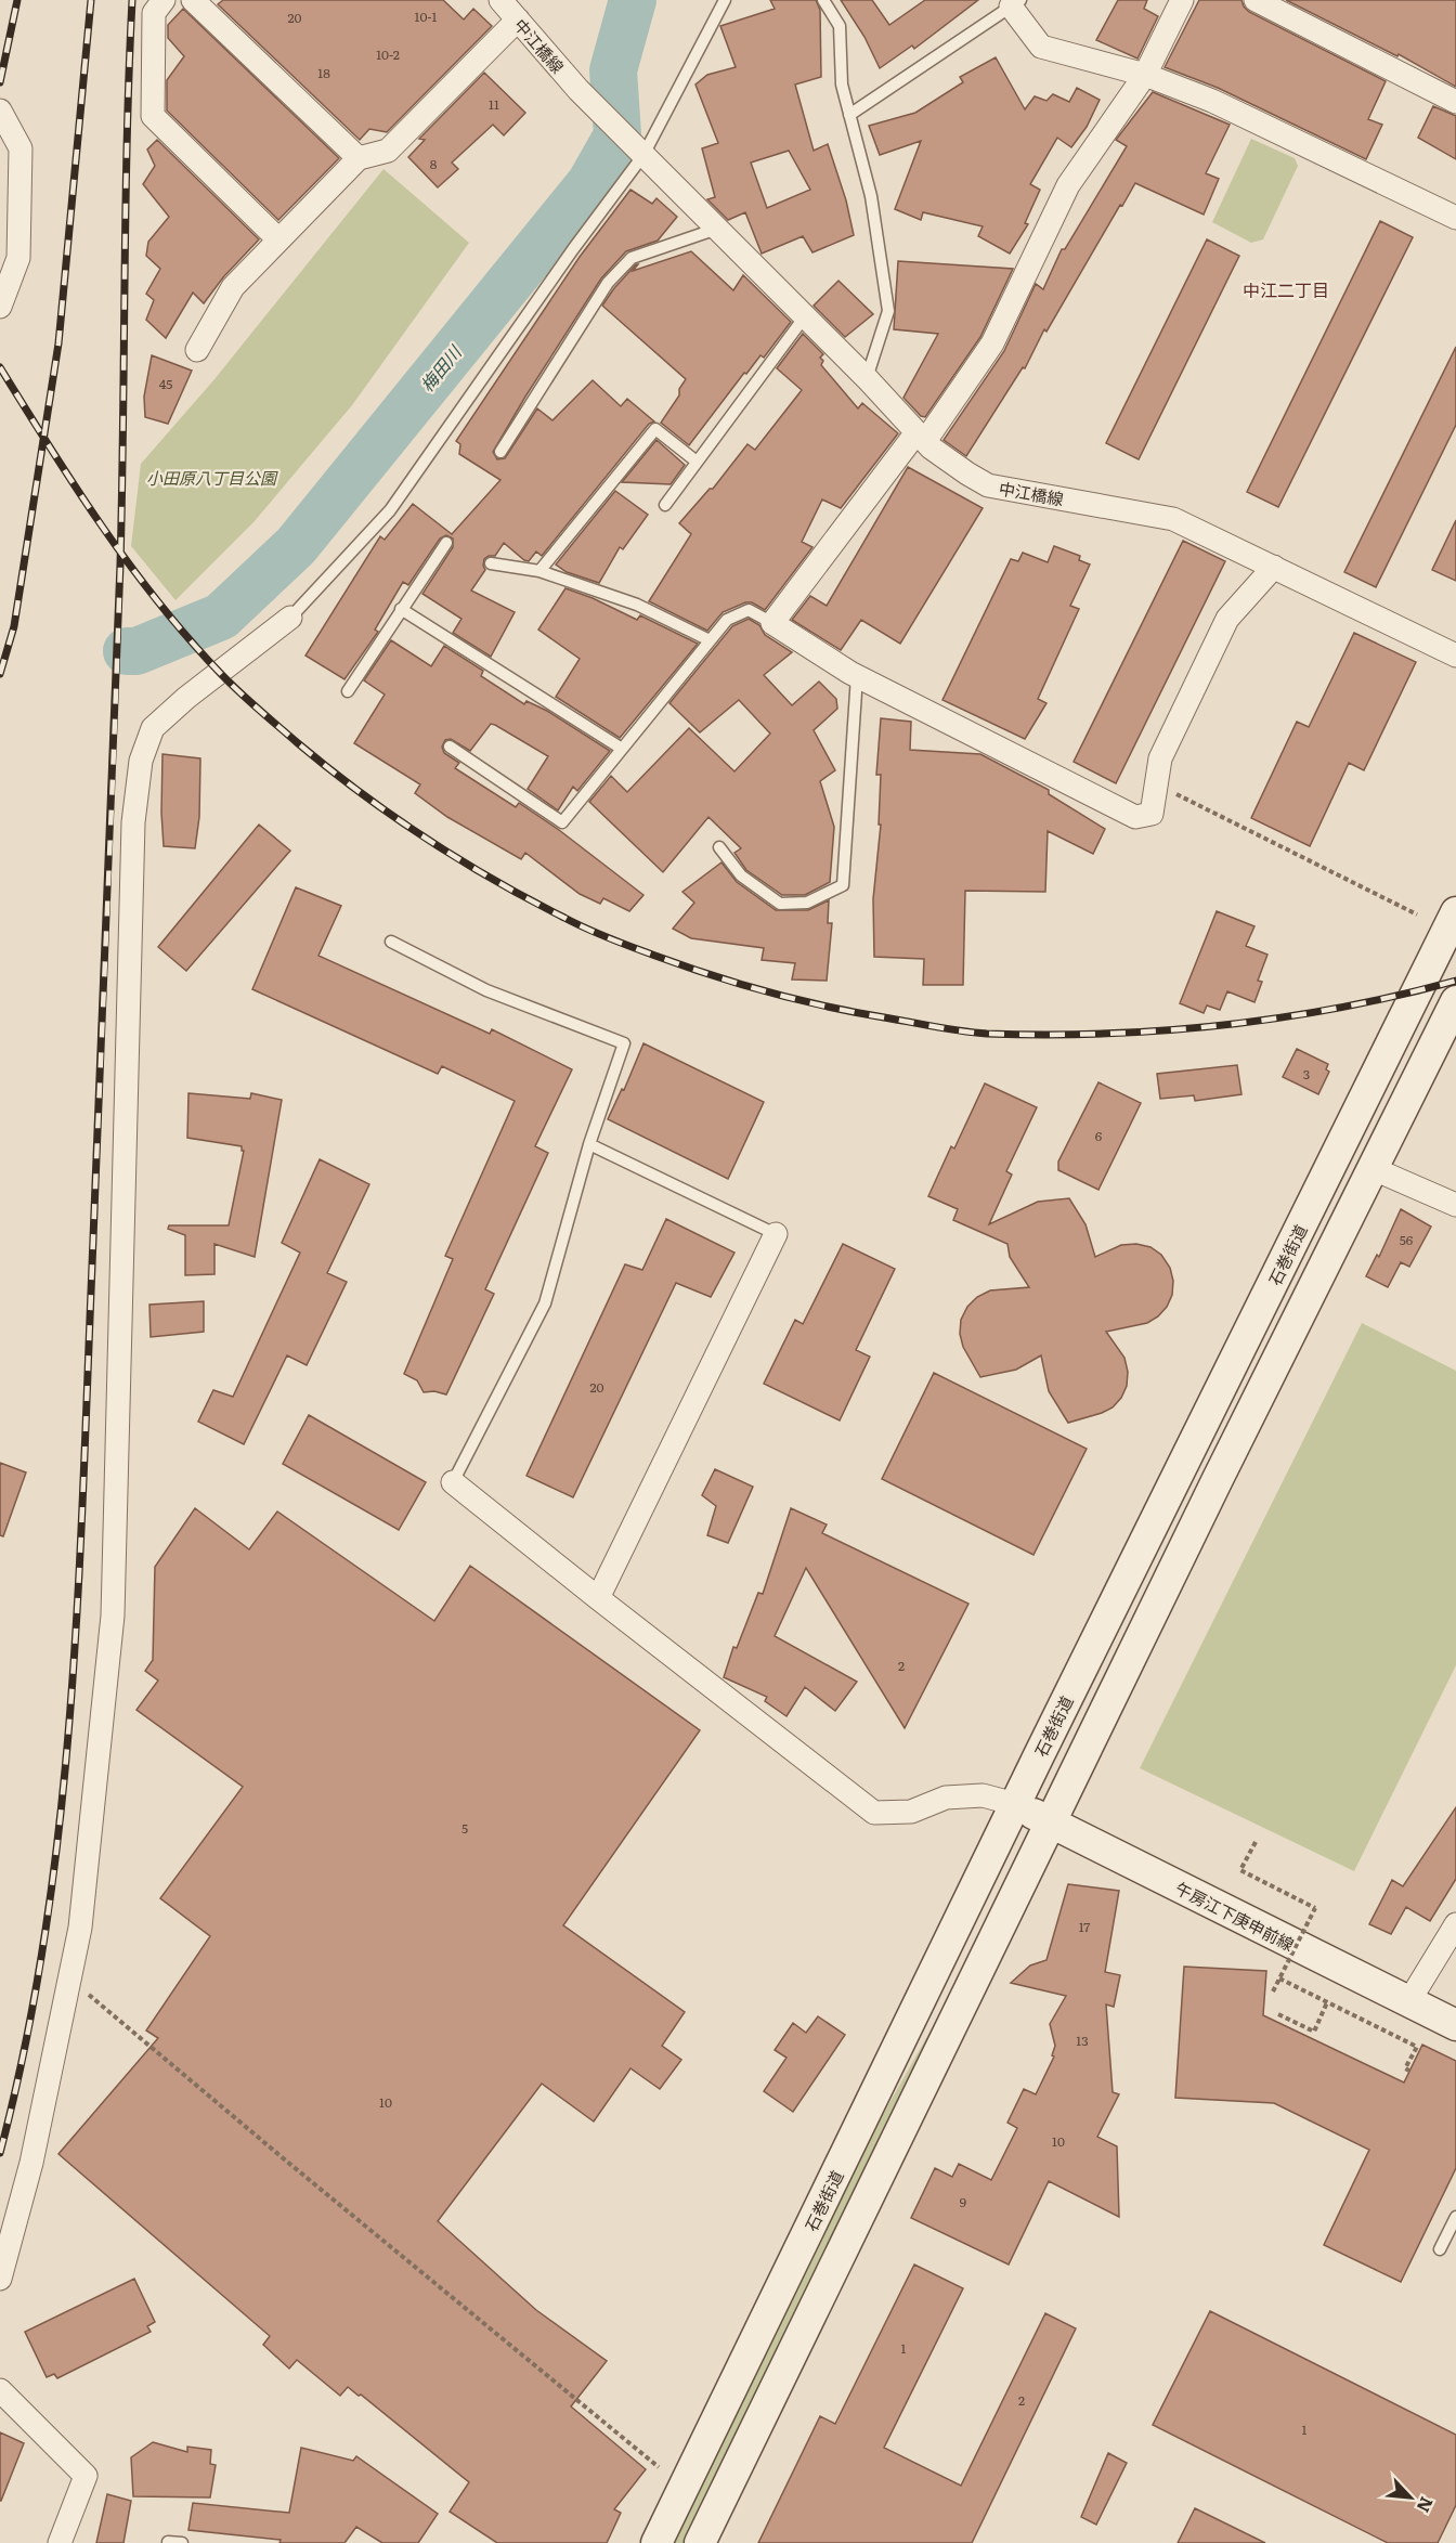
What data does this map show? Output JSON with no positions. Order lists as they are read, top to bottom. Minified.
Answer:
{"streets":{"street":["中江橋線","石巻街道","午房江下庚申前線"]},"crossings":[["石巻街道","午房江下庚申前線"]],"districts":["中江二丁目"],"water":["梅田川"],"parks":["小田原八丁目公園"],"house_numbers":["10-1","20","10-2","18","11","8","45","3","6","56","20","2","5","17","13","10","10","9","1","2","1"],"north":"bottom right"}
